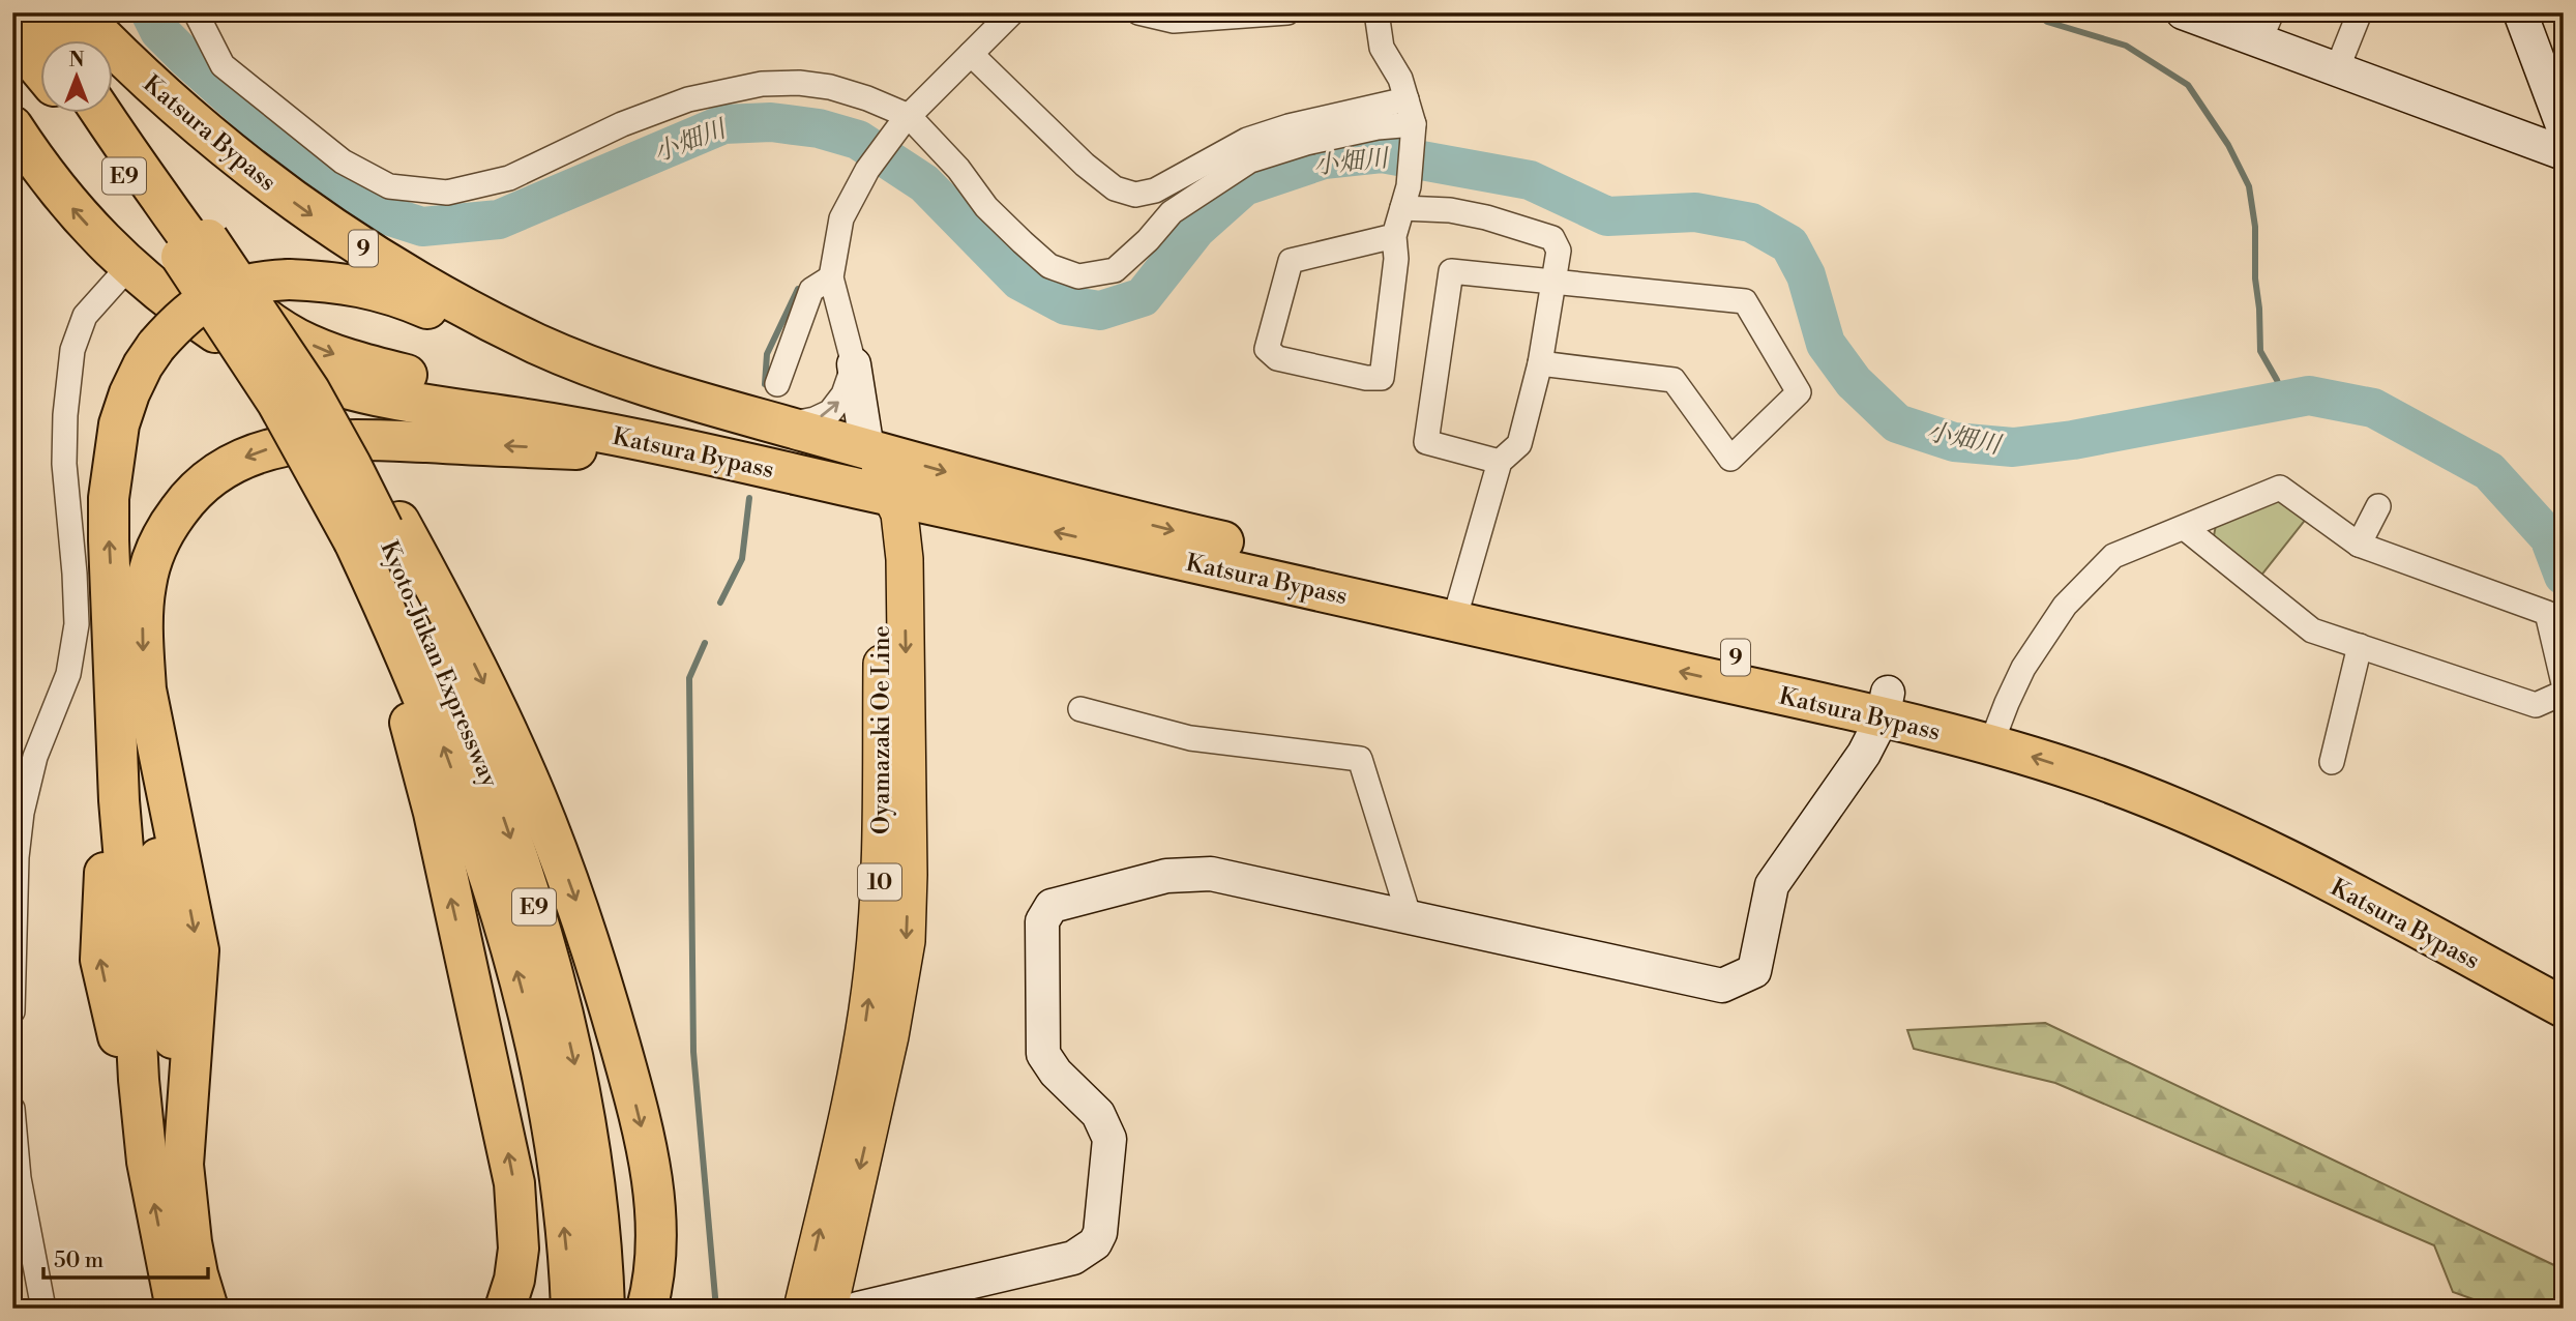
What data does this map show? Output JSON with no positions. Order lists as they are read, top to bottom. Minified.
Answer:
{"streets":{"highway":["Katsura Bypass","E9","9","Kyoto-Jukan Expressway"],"main road":["Oyamazaki Oe Line","10"]},"crossings":[["Katsura Bypass","Oyamazaki Oe Line"]],"water":["小畑川"],"scale_bar":"50 m","north":"top"}
